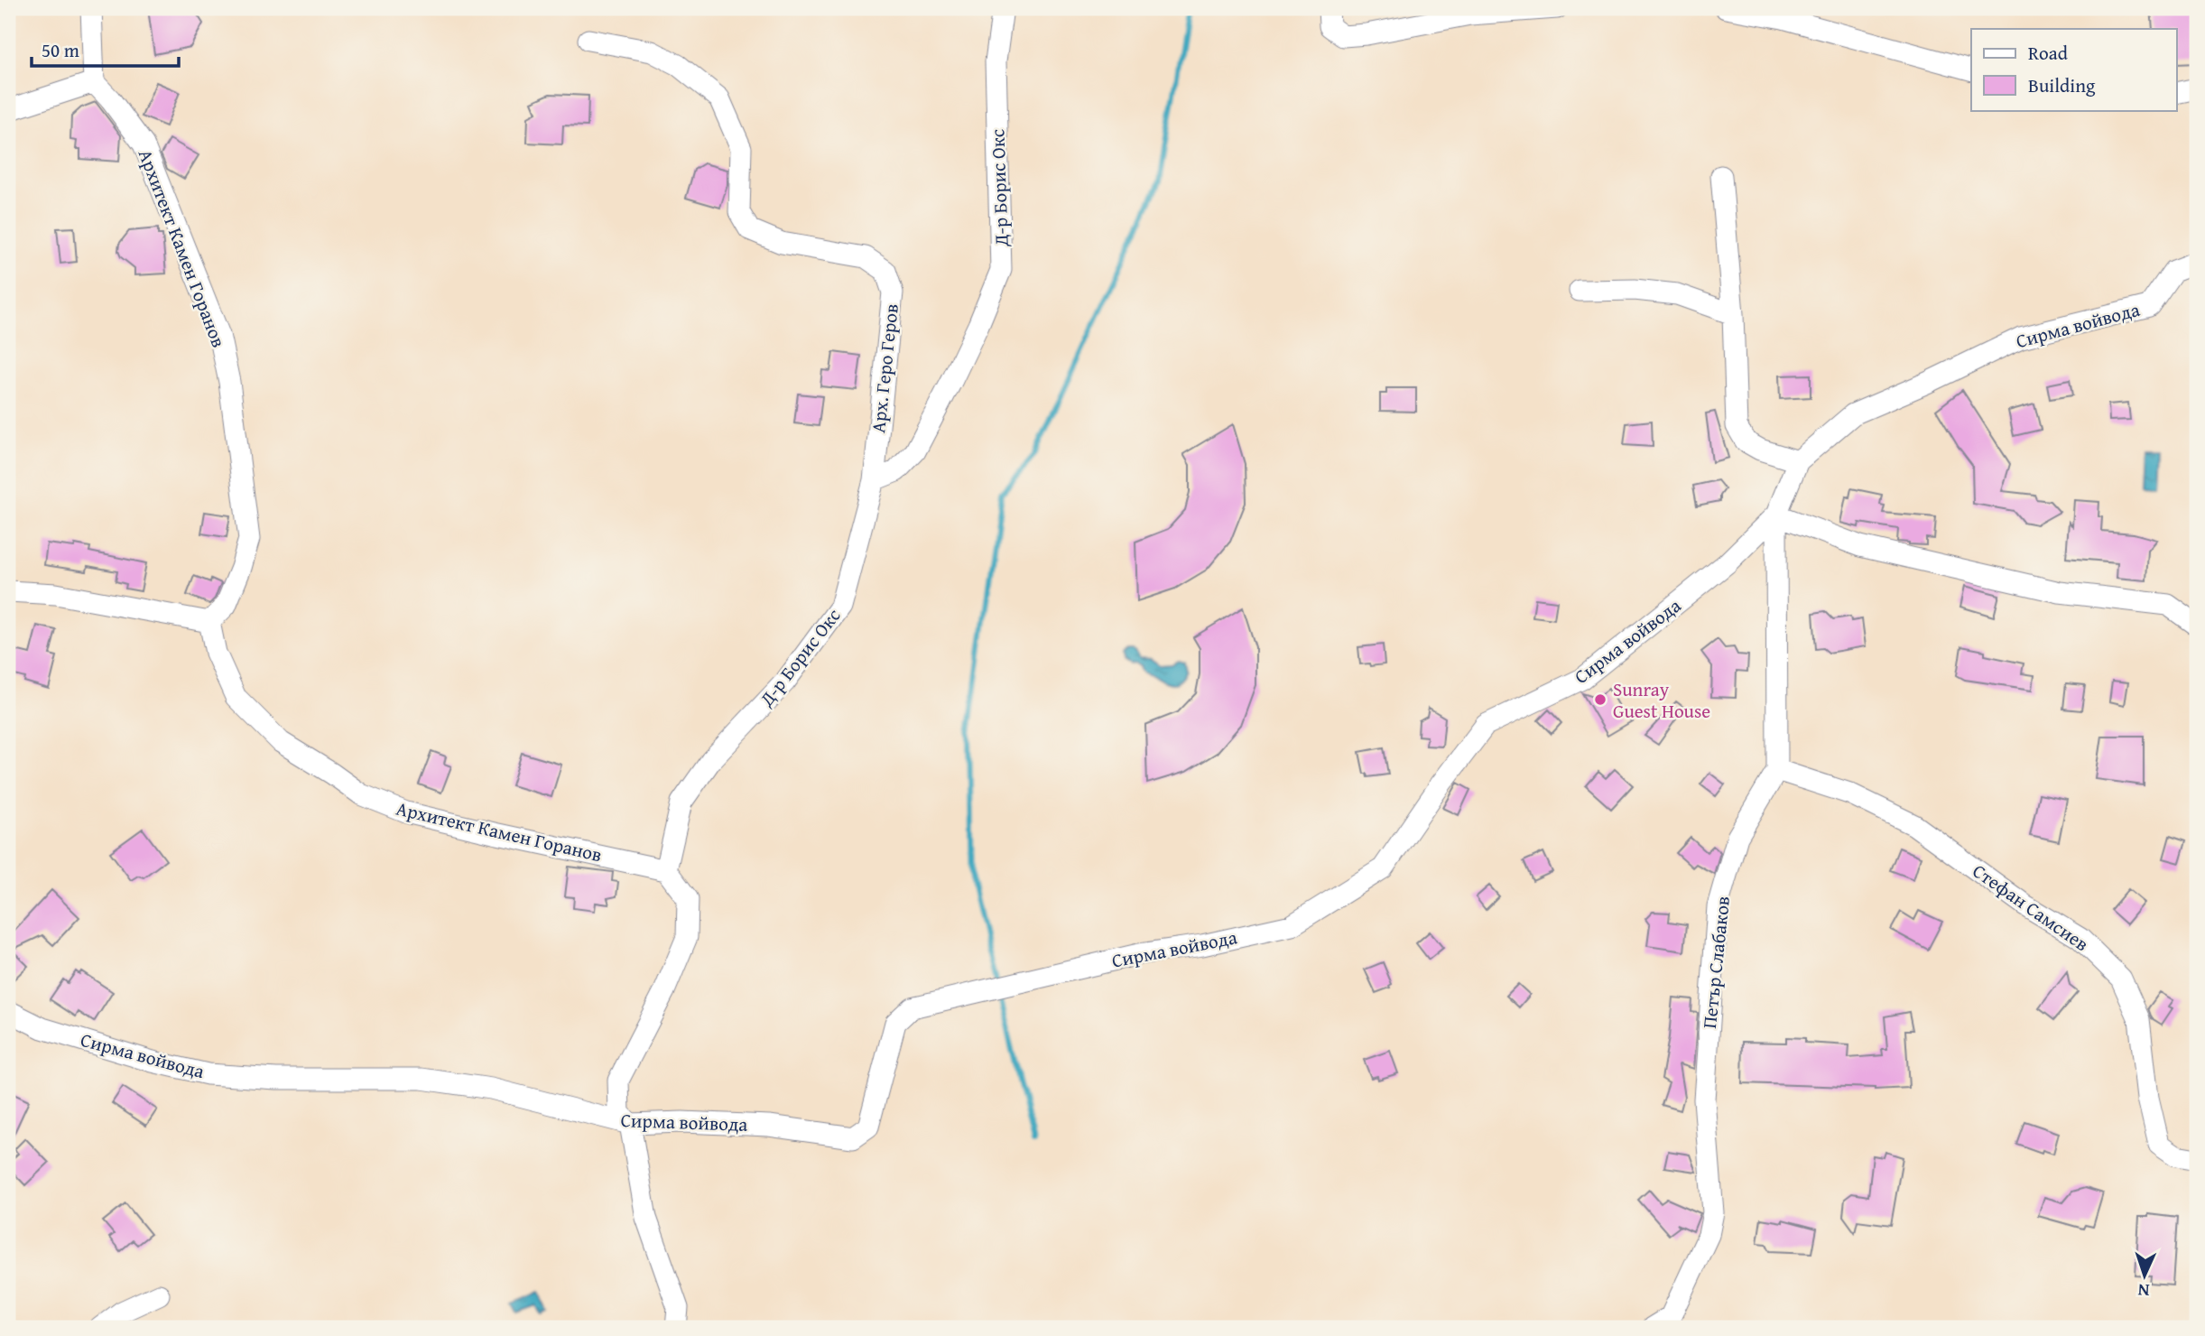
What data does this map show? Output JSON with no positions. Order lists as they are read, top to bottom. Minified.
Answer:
{"streets":{"street":["Д-р Борис Окс","Архитект Камен Горанов","Сирма войвода","Арх. Геро Геров","Стефан Самсиев","Петър Слабаков"]},"crossings":[["Д-р Борис Окс","Архитект Камен Горанов"],["Д-р Борис Окс","Арх. Геро Геров"],["Стефан Самсиев","Петър Слабаков"]],"places":["Sunray Guest House"],"legend":["Road","Building"],"scale_bar":"50 m","north":"bottom"}
